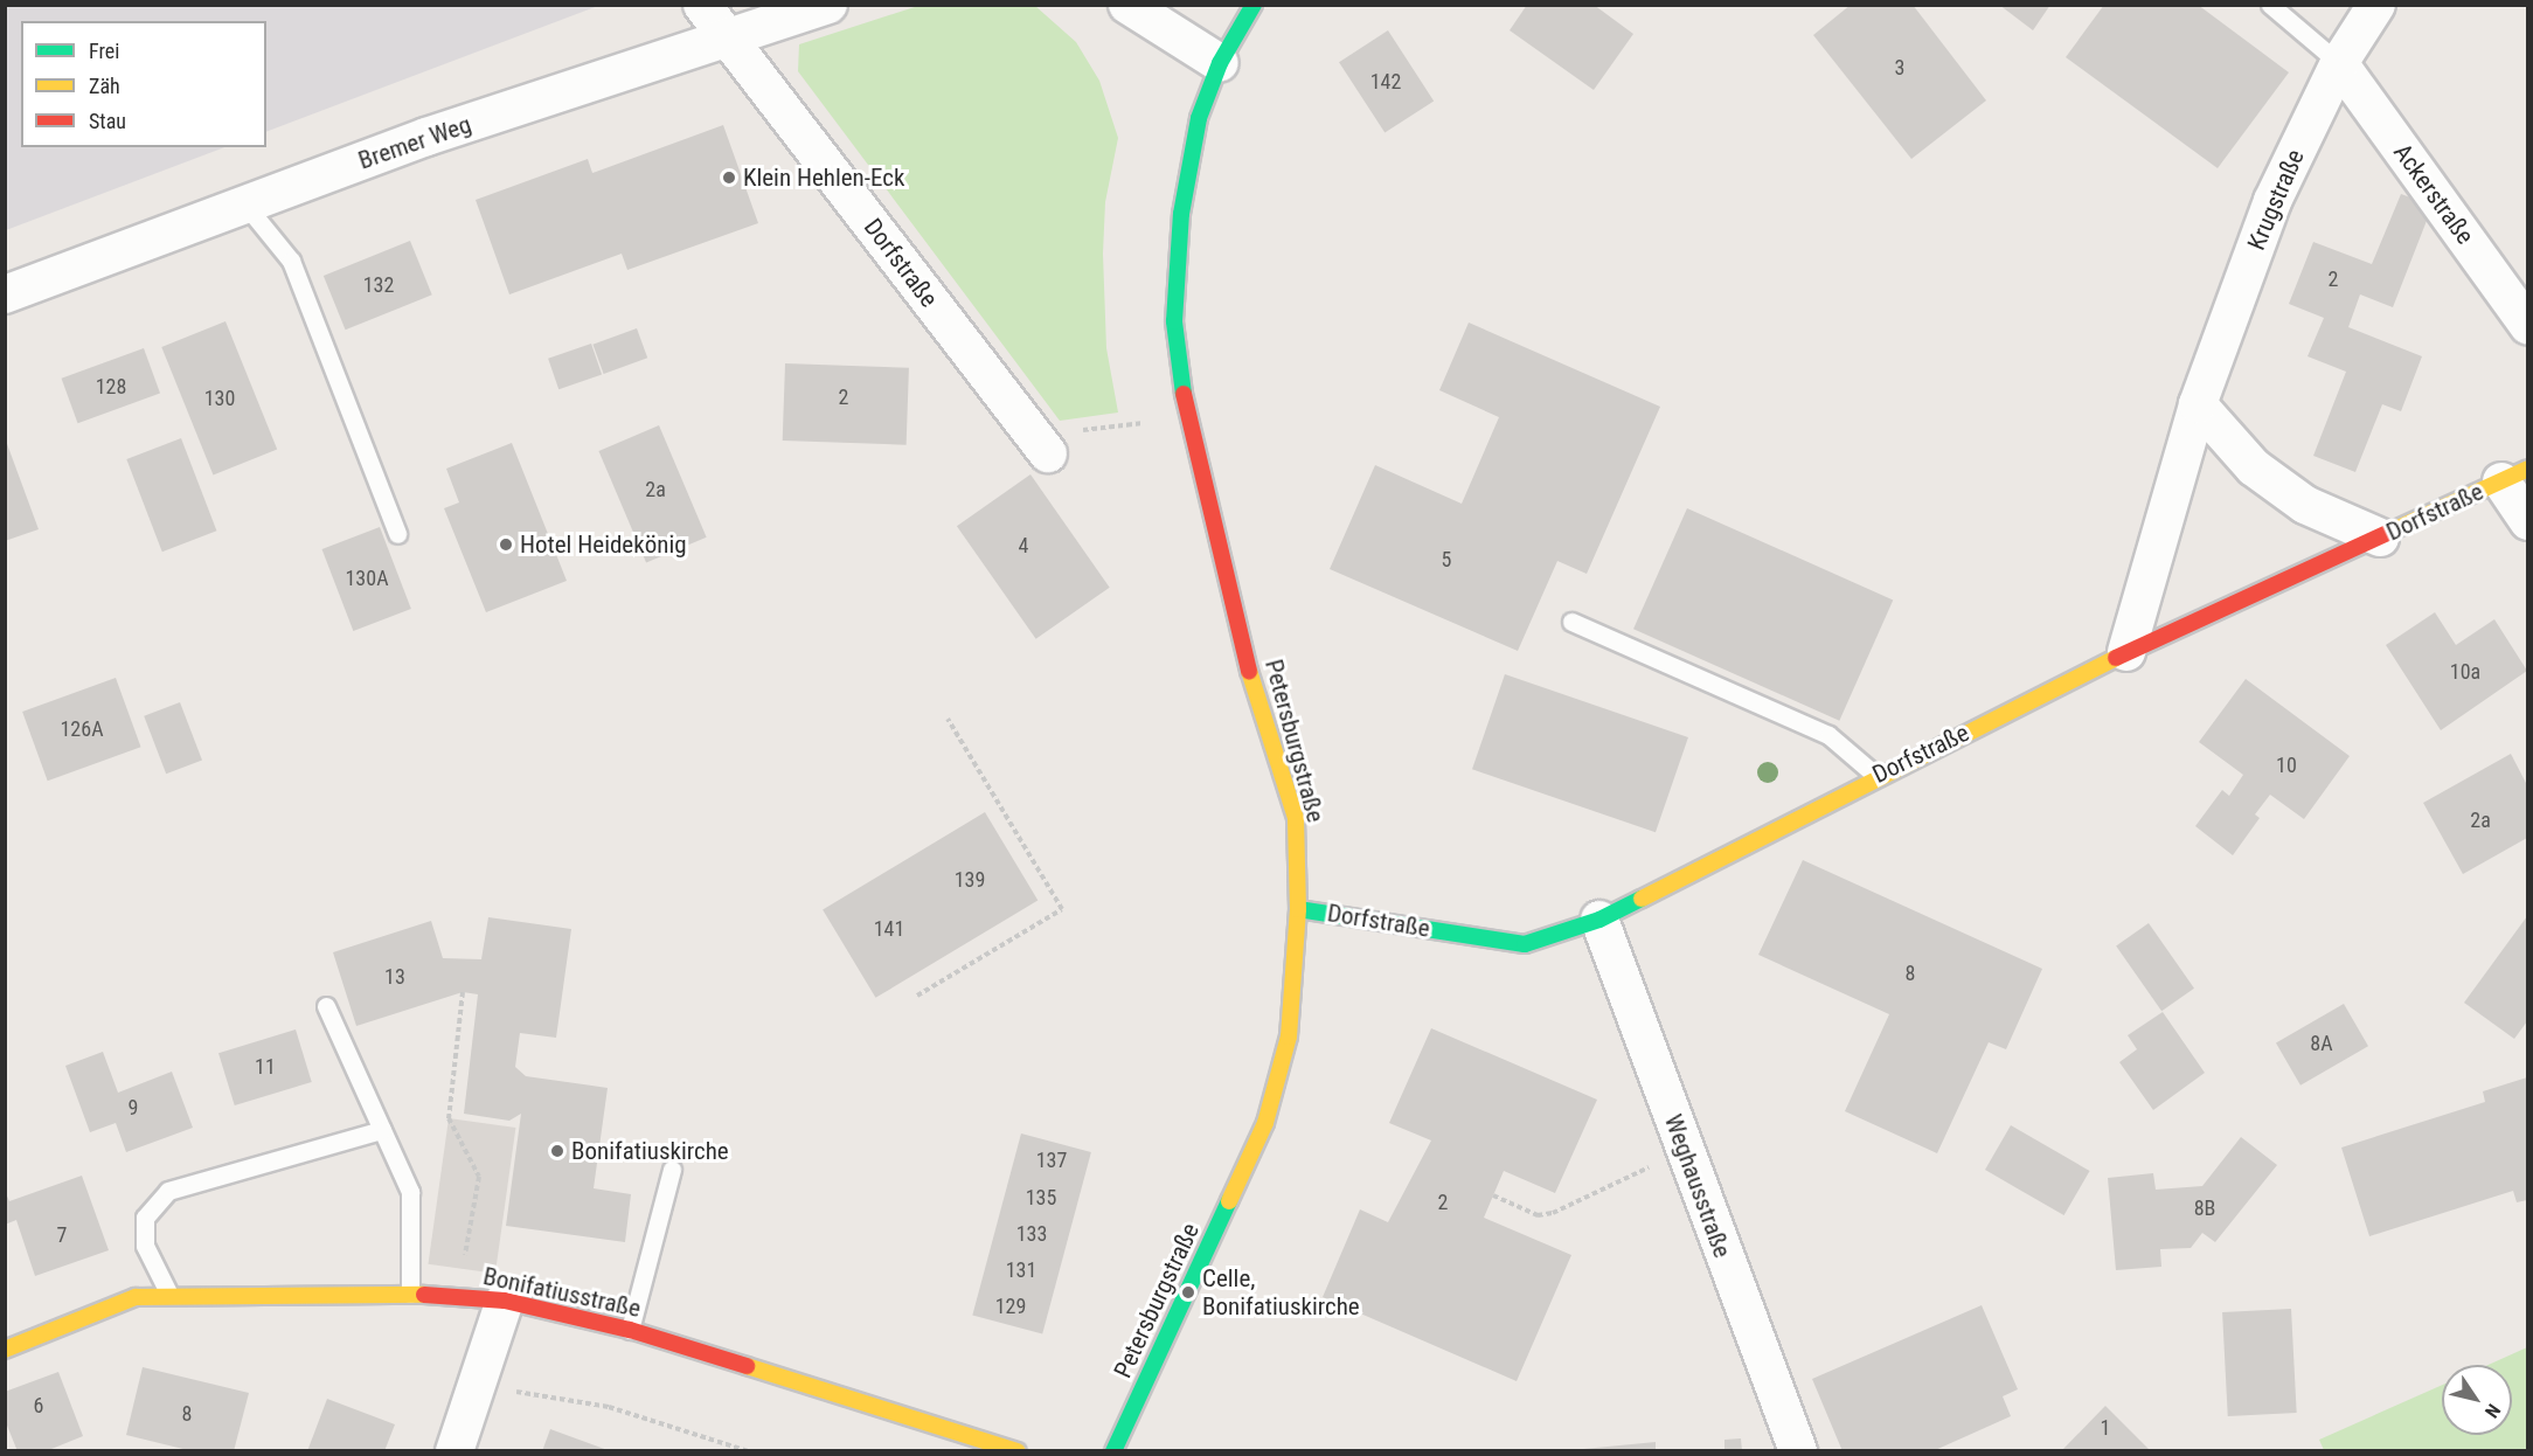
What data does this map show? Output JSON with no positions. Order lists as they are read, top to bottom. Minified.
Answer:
{"streets":{"street":["Bremer Weg","Ackerstraße","Krugstraße","Dorfstraße","Petersburgstraße","Weghausstraße","Bonifatiusstraße"]},"crossings":[["Bremer Weg","Dorfstraße"],["Ackerstraße","Krugstraße"],["Krugstraße","Dorfstraße"],["Dorfstraße","Petersburgstraße"],["Dorfstraße","Weghausstraße"]],"places":["Klein Hehlen-Eck","Hotel Heidekönig","Bonifatiuskirche","Celle, Bonifatiuskirche"],"house_numbers":["3","142","2","132","128","2","130","2a","4","5","130A","10a","126A","10","2a","139","141","8","13","8A","11","9","137","135","2","8B","133","7","131","129","6","8","1"],"legend":["Frei","Zäh","Stau"],"north":"bottom right"}
